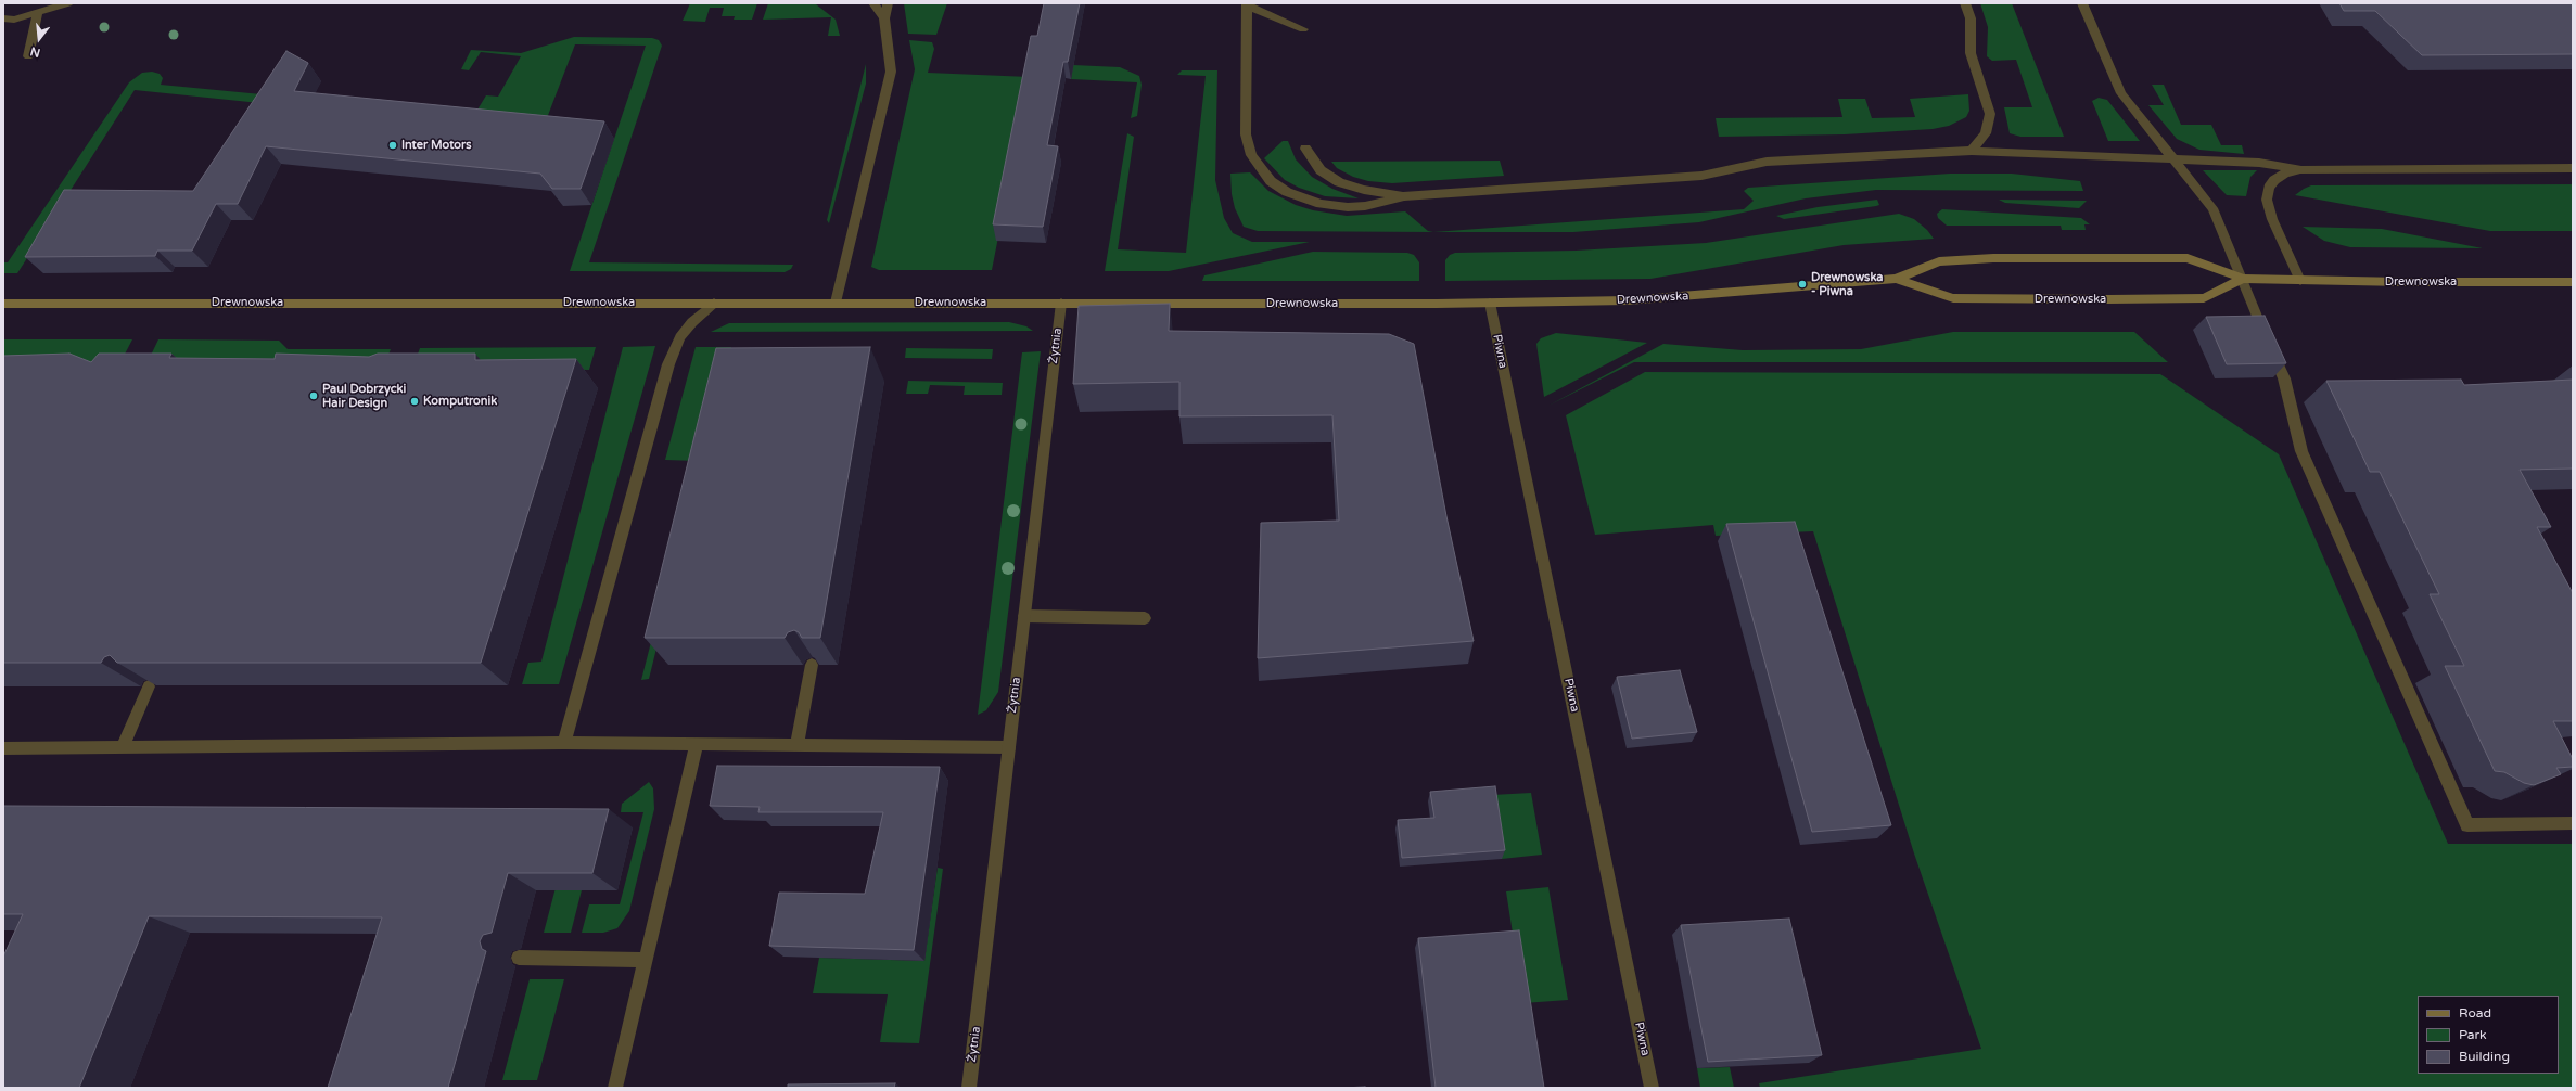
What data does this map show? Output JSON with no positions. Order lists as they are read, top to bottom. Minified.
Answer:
{"streets":{"main road":["Drewnowska"],"street":["Żytnia","Piwna"]},"crossings":[["Drewnowska","Żytnia"],["Drewnowska","Piwna"]],"places":["Inter Motors","Drewnowska - Piwna","Paul Dobrzycki Hair Design","Komputronik"],"legend":["Road","Park","Building"],"north":"bottom"}
